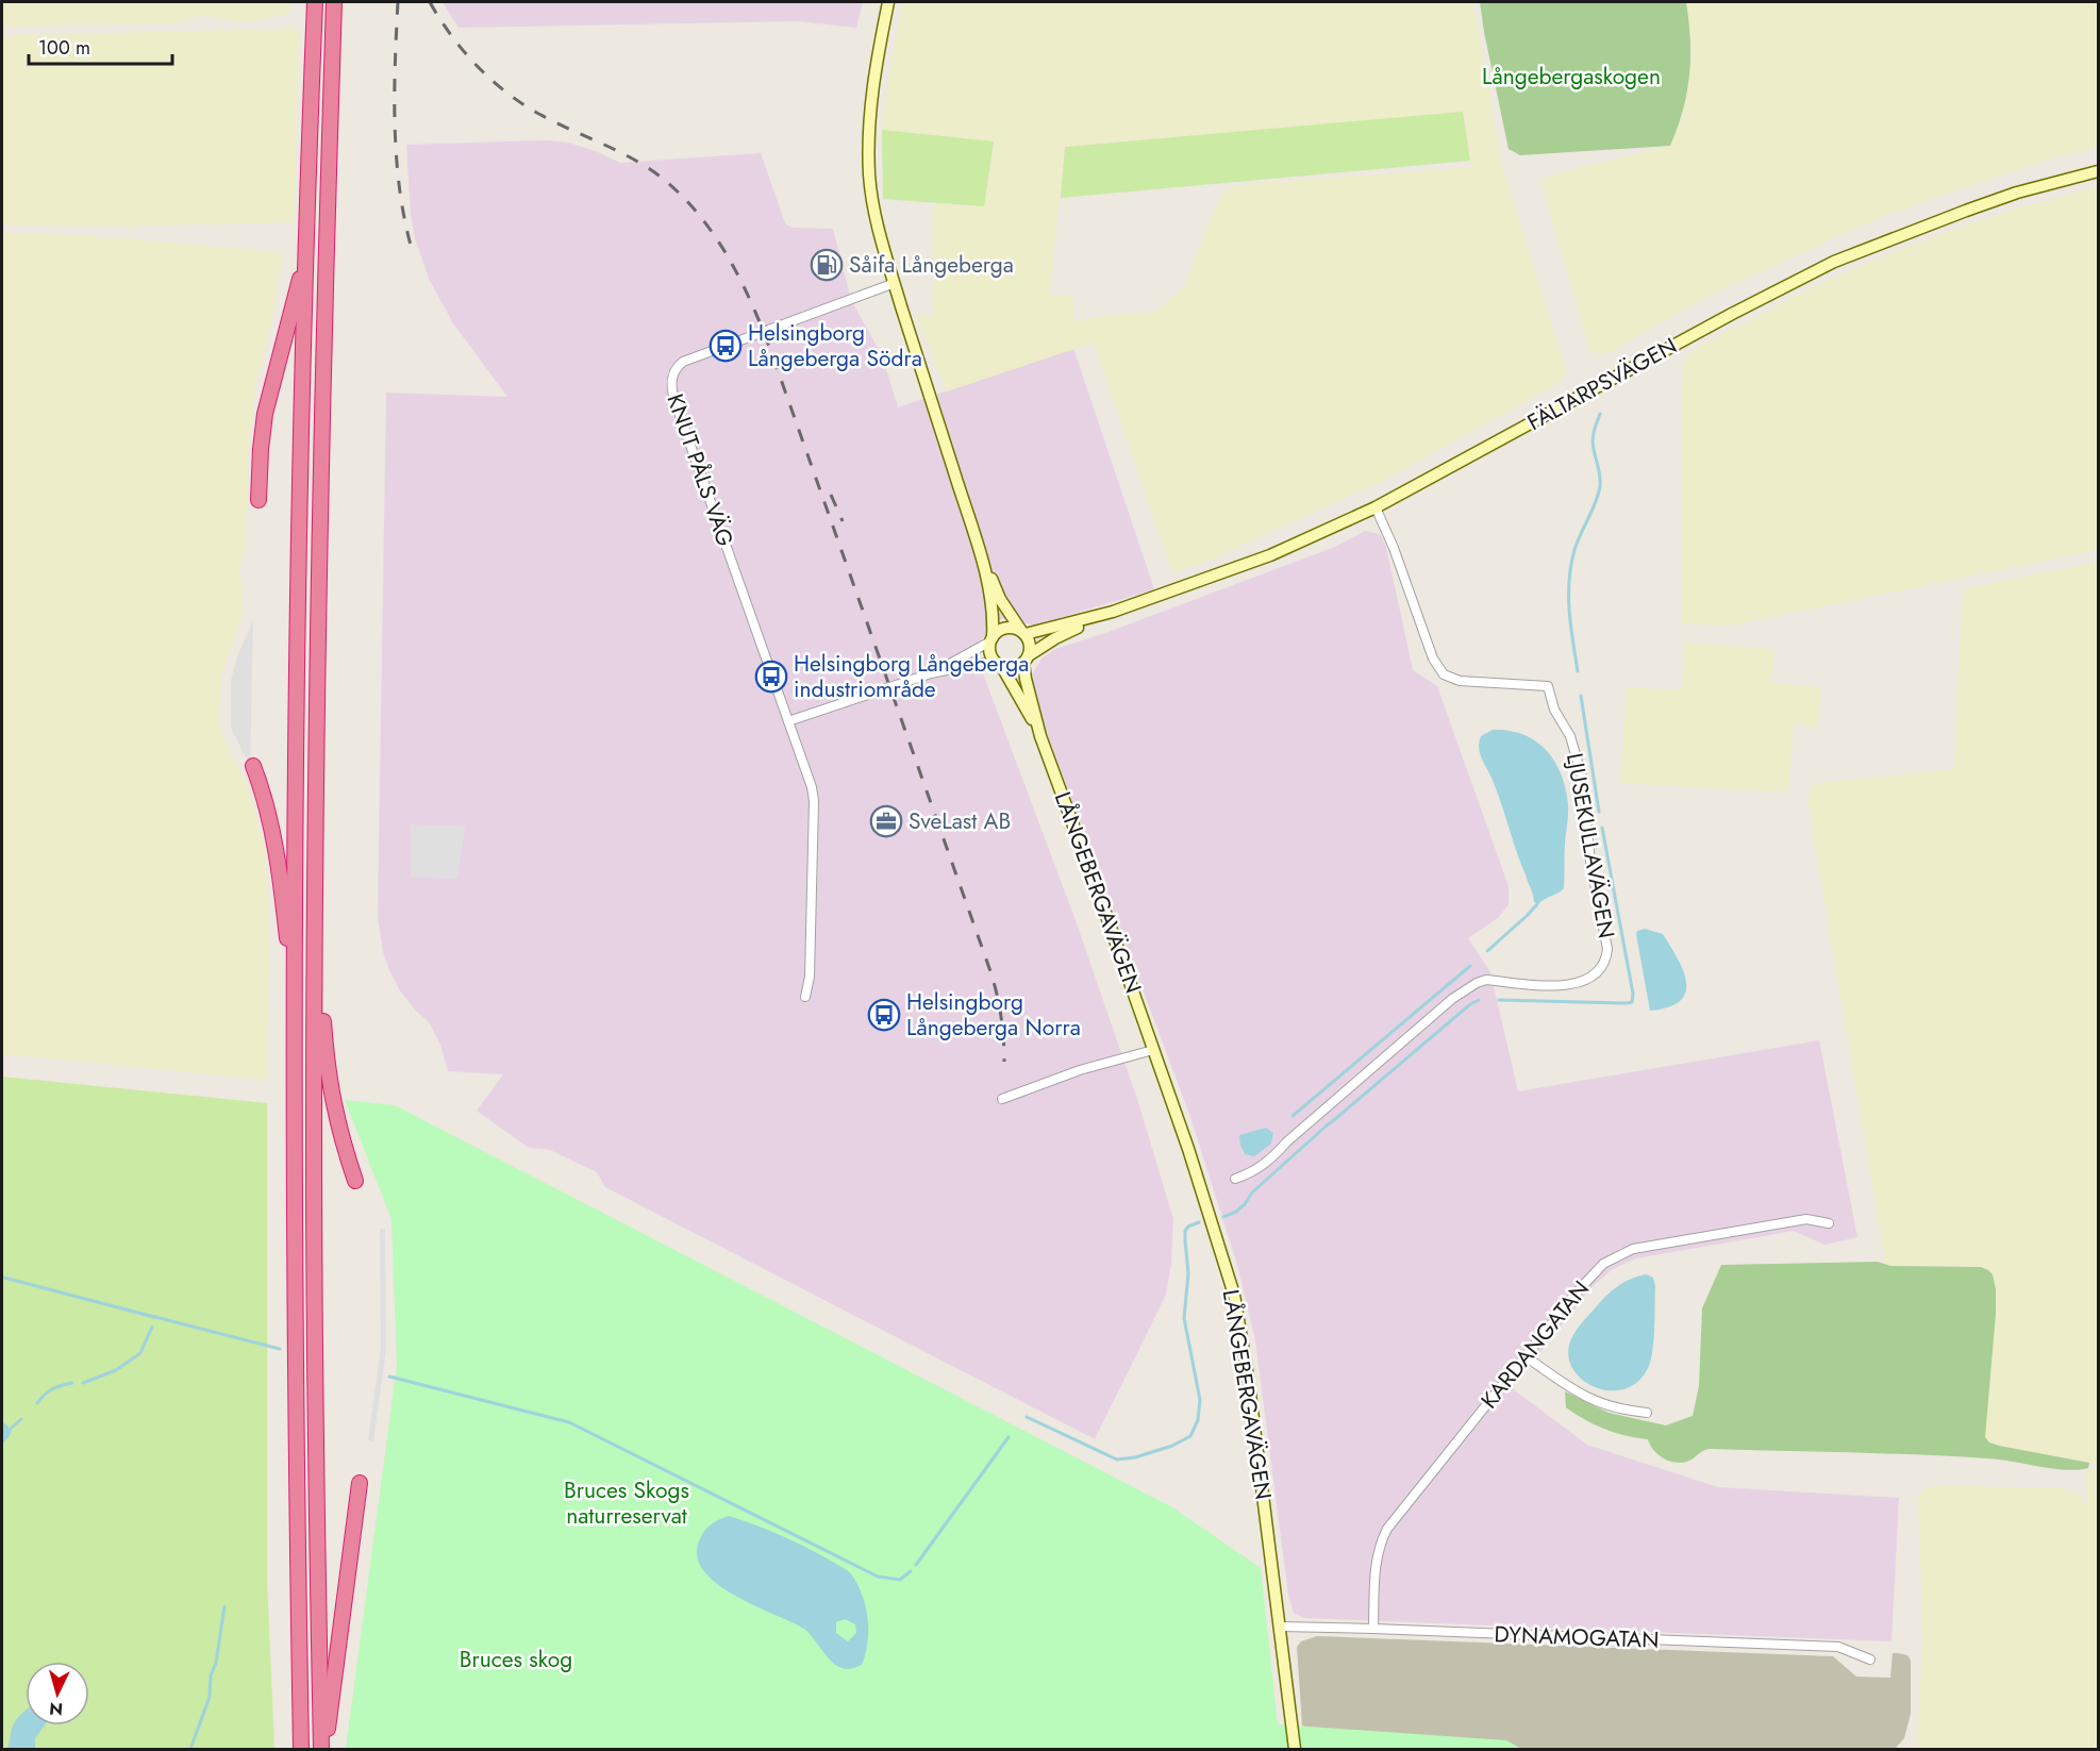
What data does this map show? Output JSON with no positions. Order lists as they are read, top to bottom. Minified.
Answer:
{"streets":{"street":["FÄLTARPSVÄGEN","KNUT PÅLS VÄG","LJUSEKULLAVÄGEN","LÅNGEBERGAVÄGEN","KARDANGATAN","DYNAMOGATAN"]},"crossings":[["FÄLTARPSVÄGEN","LJUSEKULLAVÄGEN"],["FÄLTARPSVÄGEN","LÅNGEBERGAVÄGEN"],["LÅNGEBERGAVÄGEN","DYNAMOGATAN"],["KARDANGATAN","DYNAMOGATAN"]],"parks":["Långebergaskogen","Bruces Skogs naturreservat","Bruces skog"],"places":{"fuel station":["Såifa Långeberga"],"bus stop":["Helsingborg Långeberga Södra","Helsingborg Långeberga industriområde","Helsingborg Långeberga Norra"],"office":["SveLast AB"]},"scale_bar":"100 m","north":"bottom"}
